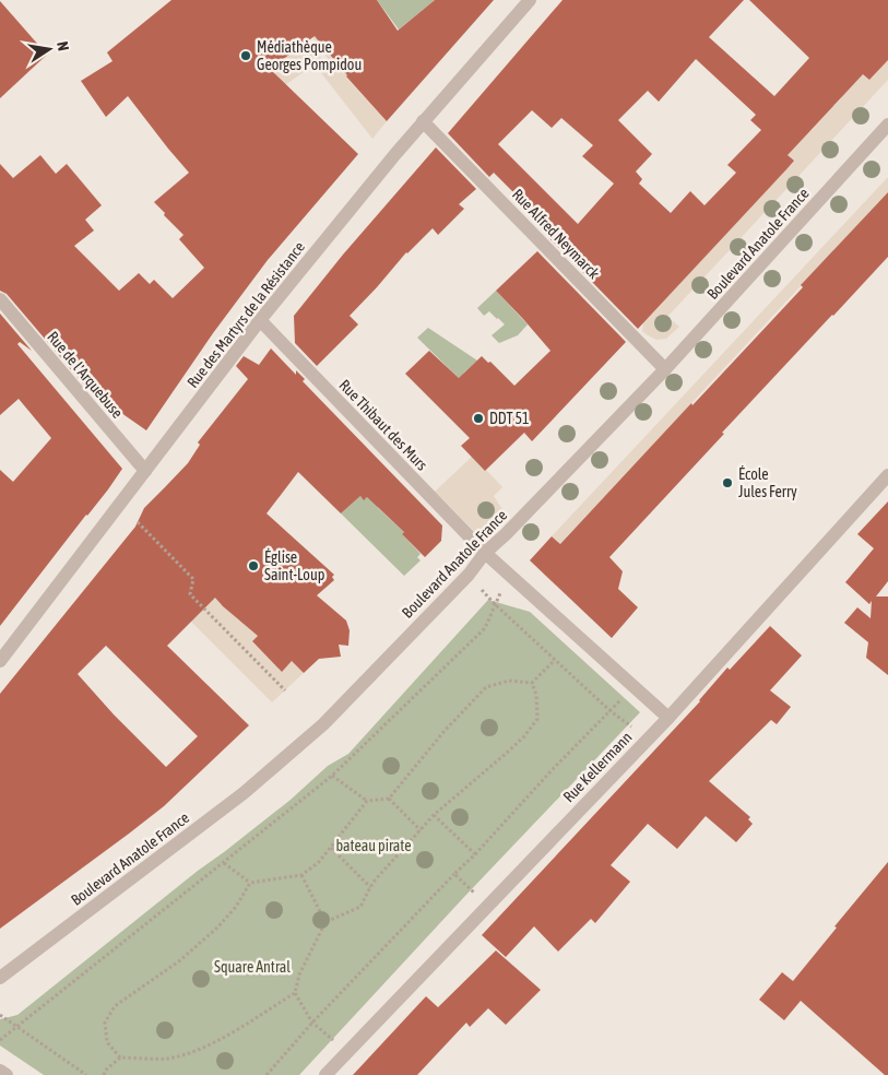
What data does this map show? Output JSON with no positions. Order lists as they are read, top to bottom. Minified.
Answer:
{"streets":{"street":["Rue Alfred Neymarck","Boulevard Anatole France","Rue des Martyrs de la Résistance","Rue de l'Arquebuse","Rue Thibaut des Murs","Rue Kellermann"]},"crossings":[["Rue Alfred Neymarck","Boulevard Anatole France"],["Rue Alfred Neymarck","Rue des Martyrs de la Résistance"],["Boulevard Anatole France","Rue Thibaut des Murs"],["Rue des Martyrs de la Résistance","Rue de l'Arquebuse"],["Rue des Martyrs de la Résistance","Rue Thibaut des Murs"],["Rue Thibaut des Murs","Rue Kellermann"]],"parks":["bateau pirate","Square Antral"],"places":["Médiathèque Georges Pompidou","DDT 51","École Jules Ferry","Église Saint-Loup"],"north":"right"}
